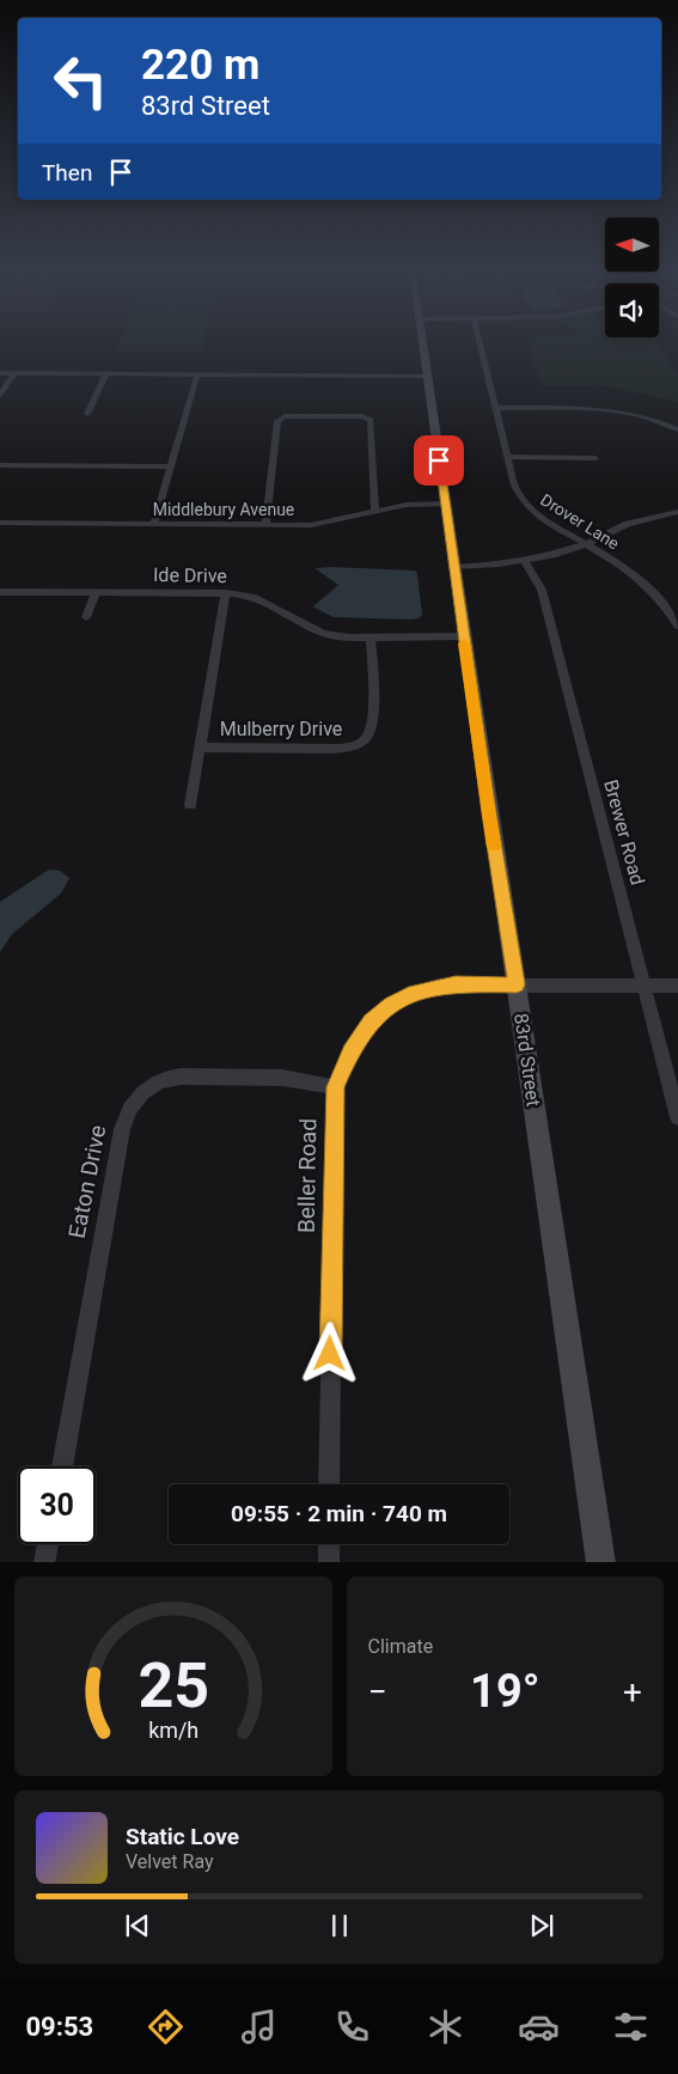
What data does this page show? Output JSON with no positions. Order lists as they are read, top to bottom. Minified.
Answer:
{"streets":{"main road":["83rd Street"],"street":["Middlebury Avenue","Drover Lane","Ide Drive","Mulberry Drive","Brewer Road","Beller Road","Eaton Drive"]},"crossings":[["Middlebury Avenue","83rd Street"],["Ide Drive","Mulberry Drive"],["Ide Drive","83rd Street"],["Brewer Road","Beller Road"],["83rd Street","Beller Road"],["Beller Road","Eaton Drive"]],"north":"left","page":{"turn":["220 m","83rd Street"],"then":"Then","limit":"30","trip":"09:55 · 2 min · 740 m","tile":"Climate","heat":["−","19°","+"],"song":["Static Love","Velvet Ray"],"tabs":"09:53","gauge":["25","km/h"]}}
